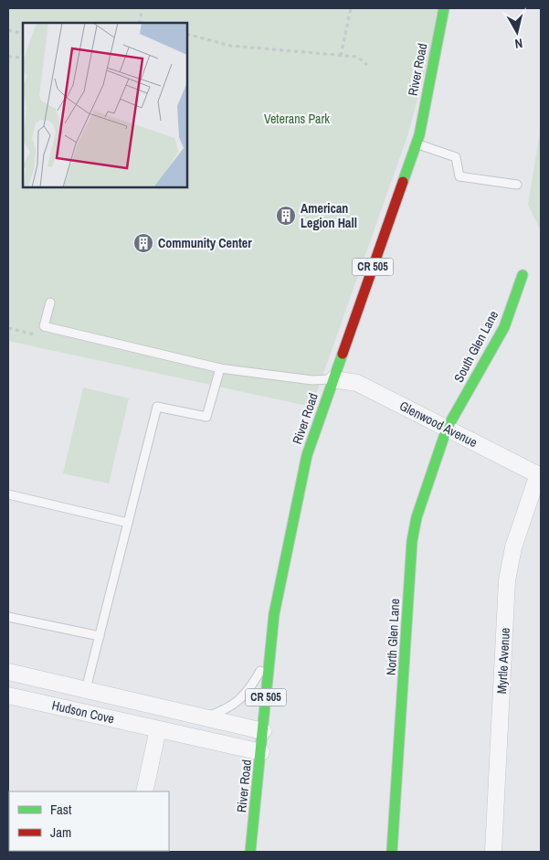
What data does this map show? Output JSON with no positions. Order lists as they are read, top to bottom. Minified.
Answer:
{"streets":{"main road":["River Road","CR 505","South Glen Lane","North Glen Lane"],"street":["Glenwood Avenue","Myrtle Avenue","Hudson Cove"]},"crossings":[["River Road","Glenwood Avenue"],["River Road","Hudson Cove"],["South Glen Lane","Glenwood Avenue"],["South Glen Lane","North Glen Lane"],["Glenwood Avenue","North Glen Lane"],["Glenwood Avenue","Myrtle Avenue"]],"parks":["Veterans Park"],"places":{"building":["American Legion Hall","Community Center"]},"legend":["Fast","Jam"],"north":"bottom"}
